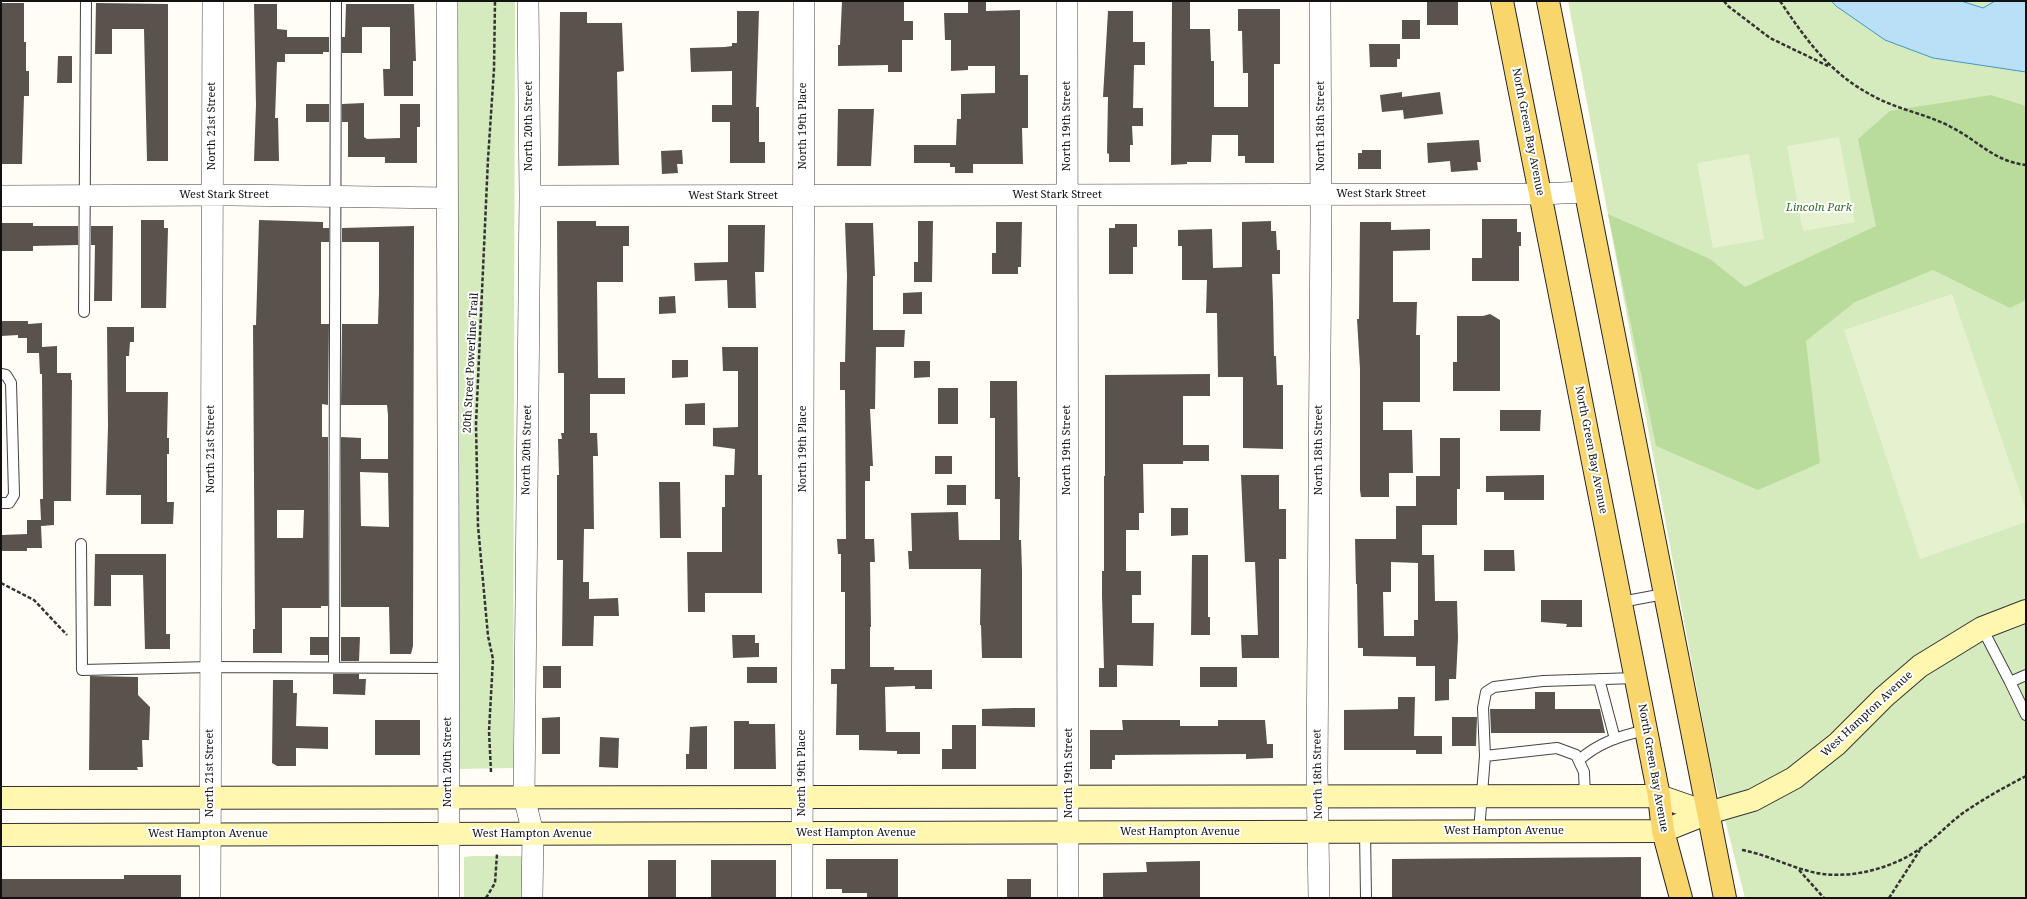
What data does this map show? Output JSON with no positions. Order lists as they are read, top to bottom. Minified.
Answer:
{"streets":{"main road":["North Green Bay Avenue","West Hampton Avenue"],"street":["North 21st Street","North 20th Street","North 19th Place","North 19th Street","North 18th Street","West Stark Street"],"path":["20th Street Powerline Trail"]},"crossings":[["North 21st Street","West Stark Street"],["North 21st Street","West Hampton Avenue"],["North 20th Street","West Stark Street"],["North 20th Street","West Hampton Avenue"],["North 19th Place","West Stark Street"],["North 19th Place","West Hampton Avenue"],["North 19th Street","West Stark Street"],["North 19th Street","West Hampton Avenue"],["North 18th Street","West Stark Street"],["North 18th Street","West Hampton Avenue"],["North Green Bay Avenue","West Stark Street"],["North Green Bay Avenue","West Hampton Avenue"]],"parks":["Lincoln Park"]}
